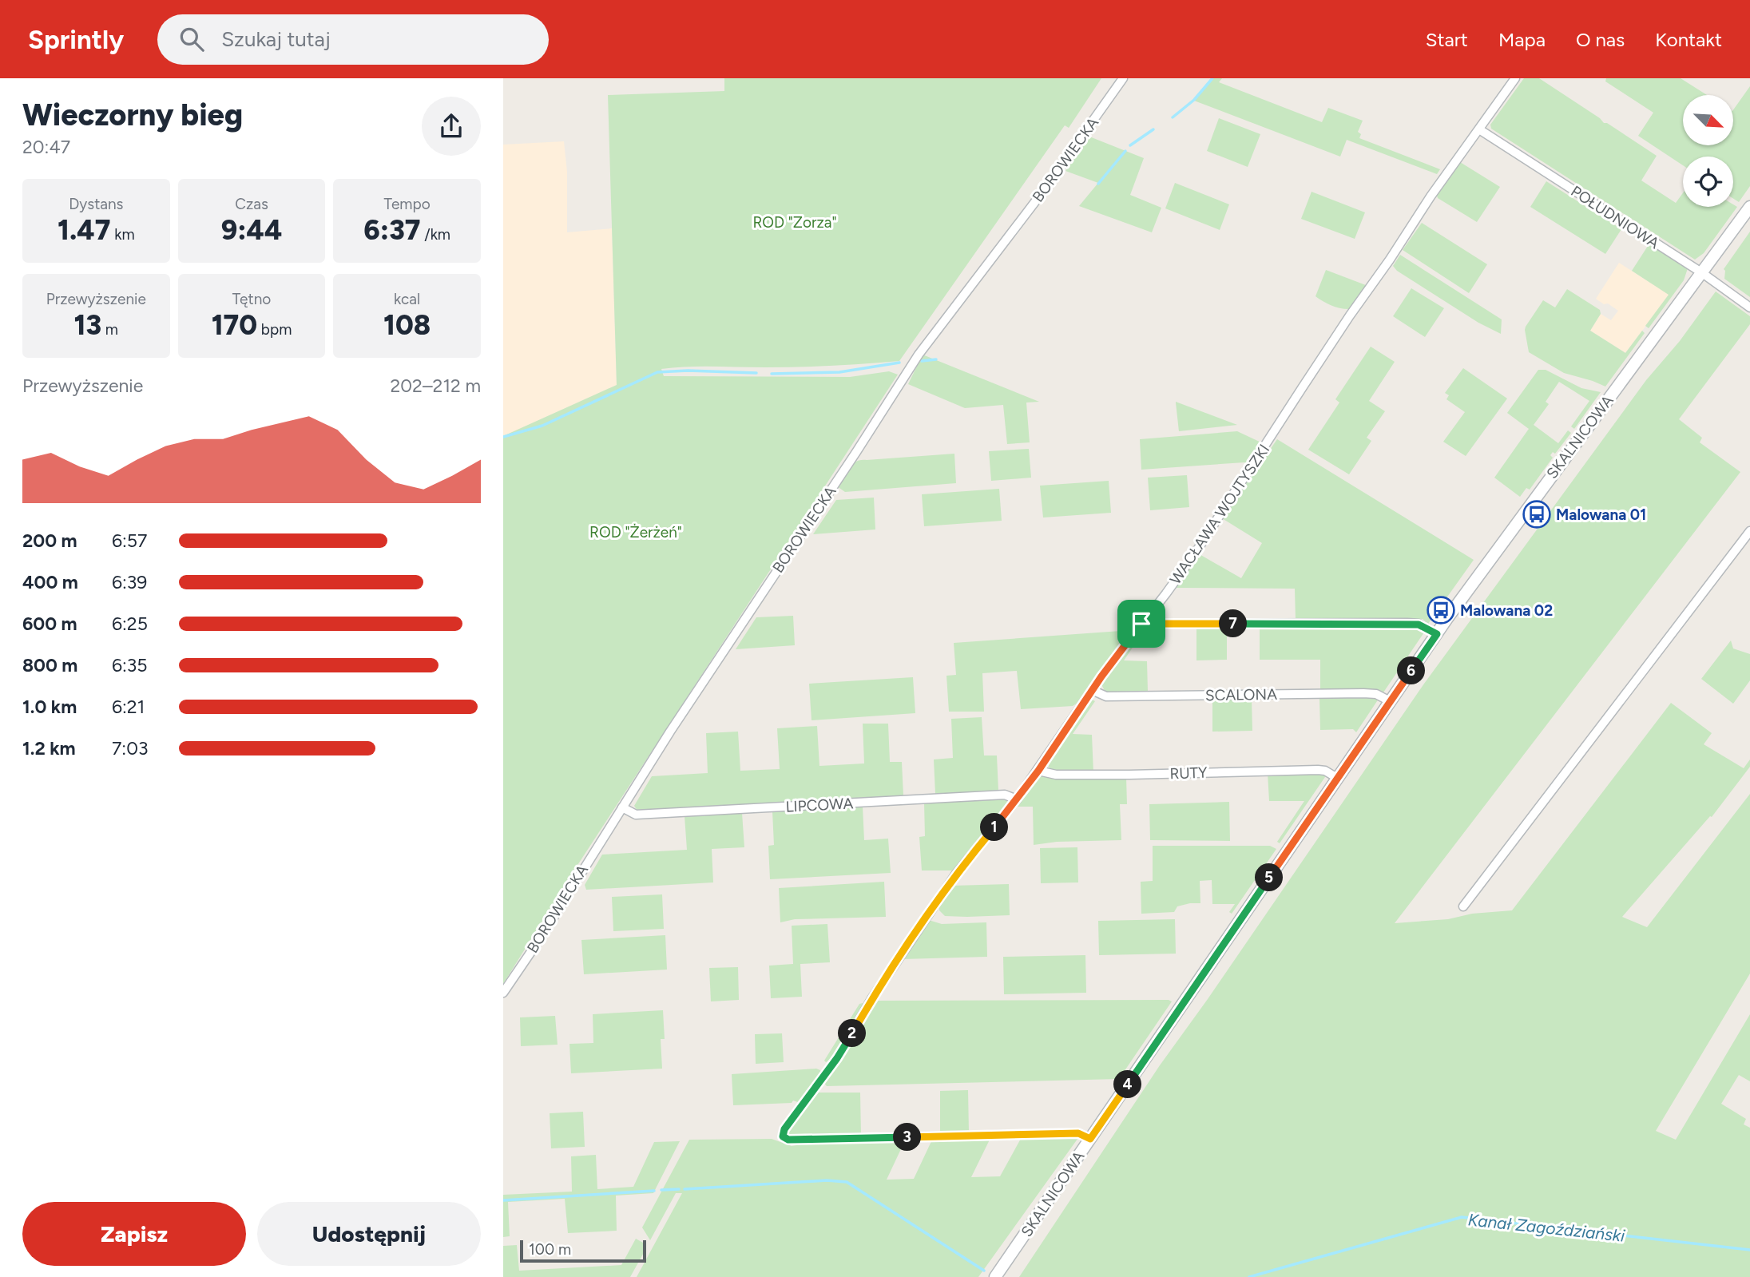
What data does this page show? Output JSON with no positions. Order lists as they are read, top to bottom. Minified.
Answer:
{"streets":{"street":["BOROWIECKA","POŁUDNIOWA","SKALNICOWA","WACŁAWA WOJTYSZKI","SCALONA","RUTY","LIPCOWA"]},"crossings":[["BOROWIECKA","LIPCOWA"],["POŁUDNIOWA","SKALNICOWA"],["POŁUDNIOWA","WACŁAWA WOJTYSZKI"],["SKALNICOWA","WACŁAWA WOJTYSZKI"],["SKALNICOWA","SCALONA"],["SKALNICOWA","RUTY"],["WACŁAWA WOJTYSZKI","SCALONA"],["WACŁAWA WOJTYSZKI","RUTY"],["WACŁAWA WOJTYSZKI","LIPCOWA"]],"water":["Kanał Zagoździański"],"parks":["ROD \"Zorza\"","ROD \"Żerżeń\""],"places":{"bus stop":["Malowana 01","Malowana 02"]},"scale_bar":"100 m","north":"bottom right","page":{"header":"Sprintly","search":"Szukaj tutaj","nav":["Start","Mapa","O nas","Kontakt"],"heading":["Wieczorny bieg","20:47"],"stats":[["Dystans","1.47 km"],["Czas","9:44"],["Tempo","6:37 /km"],["Przewyższenie","13 m"],["Tętno","170 bpm"],["kcal","108"]],"chart":["Przewyższenie","202–212 m"],"list":[{"name":"200 m","note":"6:57"},{"name":"400 m","note":"6:39"},{"name":"600 m","note":"6:25"},{"name":"800 m","note":"6:35"},{"name":"1.0 km","note":"6:21"},{"name":"1.2 km","note":"7:03"}],"pins":["7","6","1","5","2","4","3"],"buttons":["Zapisz","Udostępnij"],"scale":"100 m"}}
